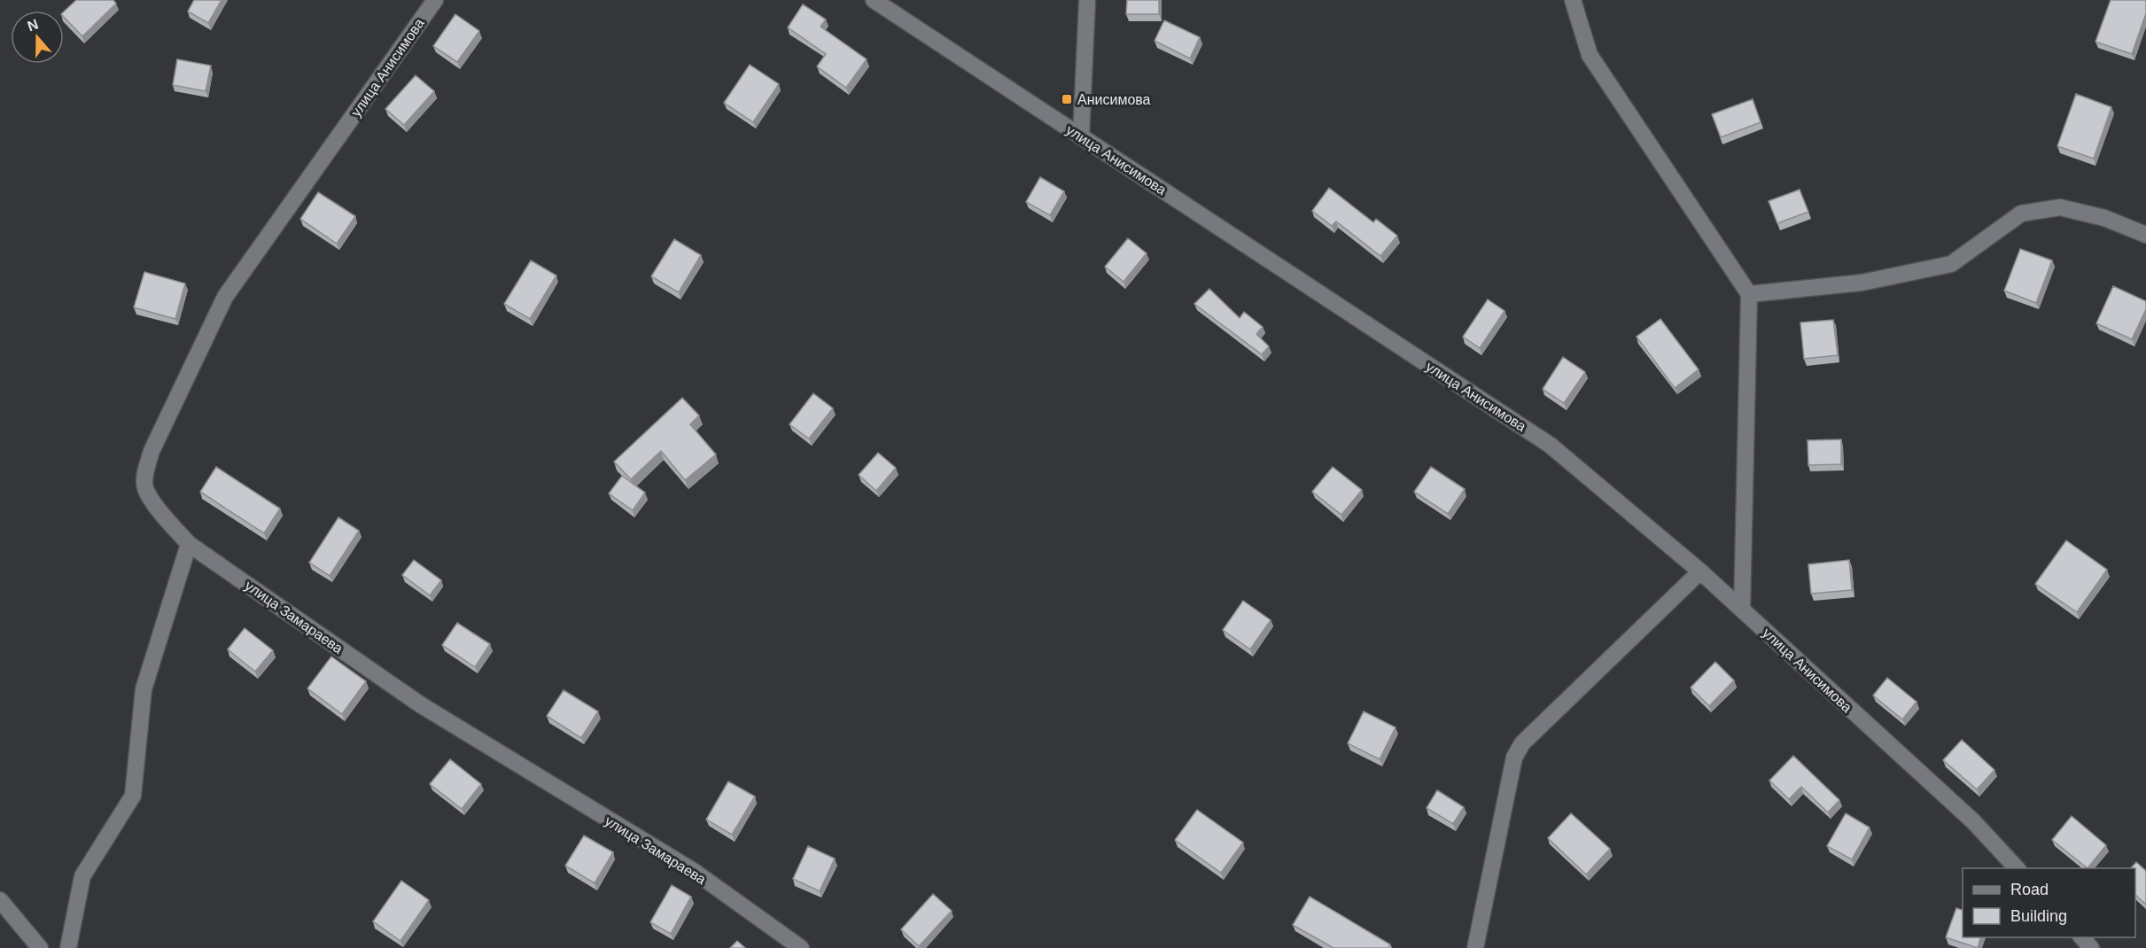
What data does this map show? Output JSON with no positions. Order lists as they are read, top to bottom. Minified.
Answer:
{"streets":{"street":["улица Анисимова","улица Замараева"]},"crossings":[["улица Анисимова","улица Замараева"]],"places":{"transit":["Анисимова"]},"legend":["Road","Building"],"north":"top"}
